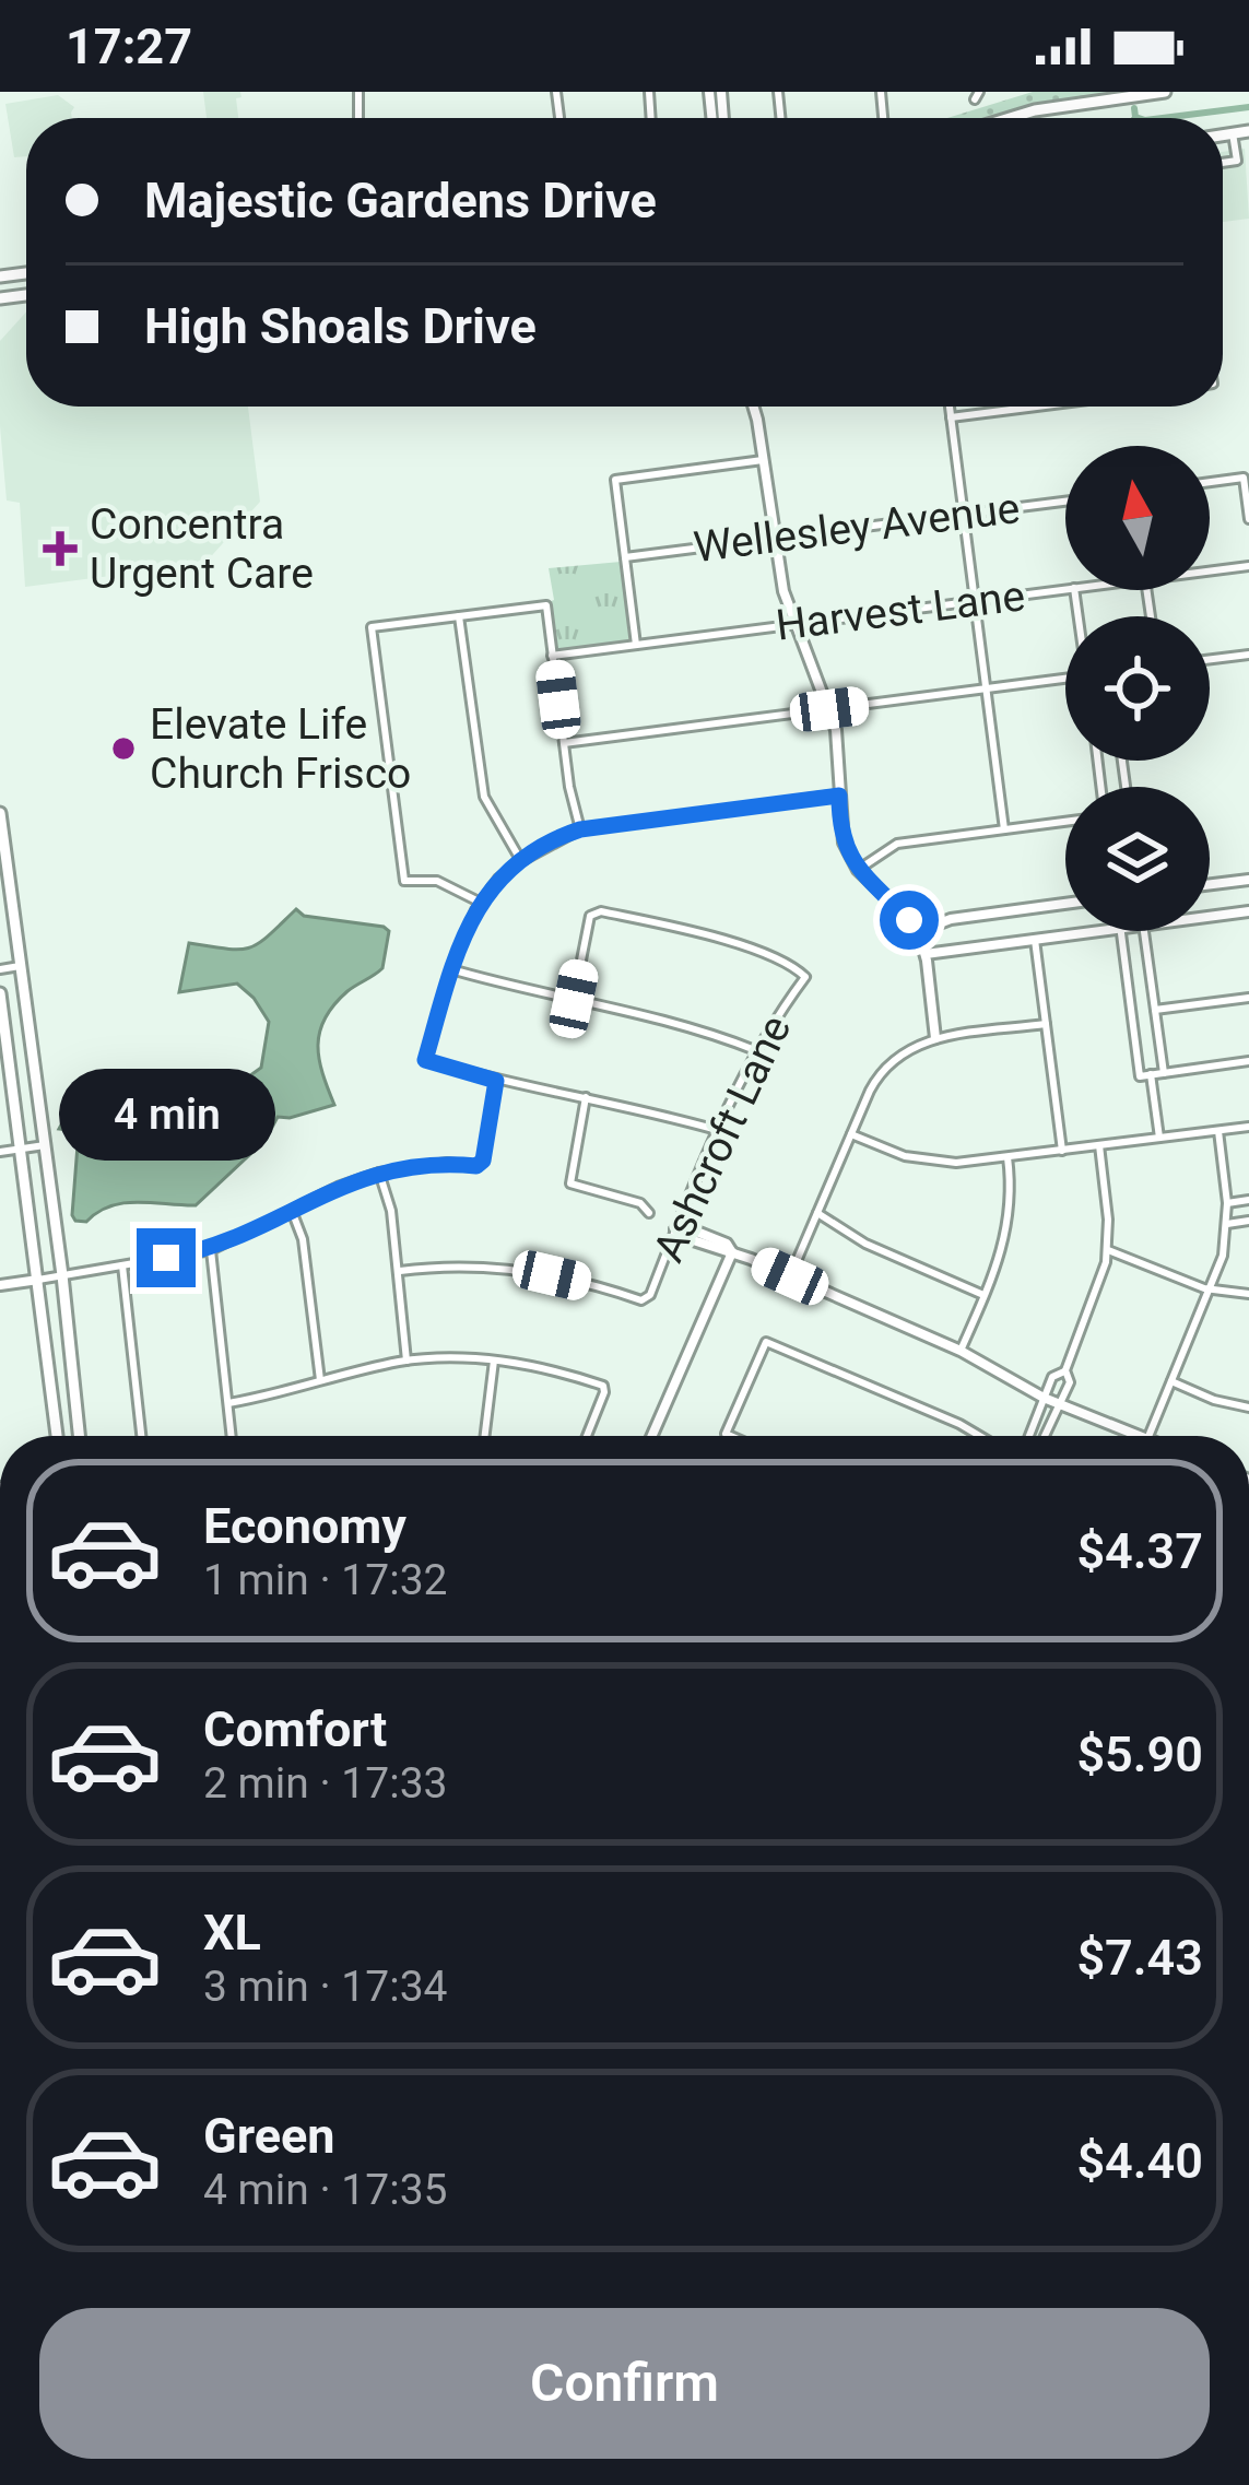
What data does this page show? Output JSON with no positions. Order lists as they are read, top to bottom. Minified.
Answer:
{"streets":{"street":["Wellesley Avenue","Harvest Lane","Ashcroft Lane"]},"places":{"health":["Concentra Urgent Care"],"other":["Elevate Life Church Frisco"]},"north":"top","page":{"status":"17:27","banner":["Majestic Gardens Drive","High Shoals Drive"],"bubble":"4 min","list":[{"name":"Economy","note":"1 min · 17:32","value":"$4.37"},{"name":"Comfort","note":"2 min · 17:33","value":"$5.90"},{"name":"XL","note":"3 min · 17:34","value":"$7.43"},{"name":"Green","note":"4 min · 17:35","value":"$4.40"}],"buttons":"Confirm"}}
